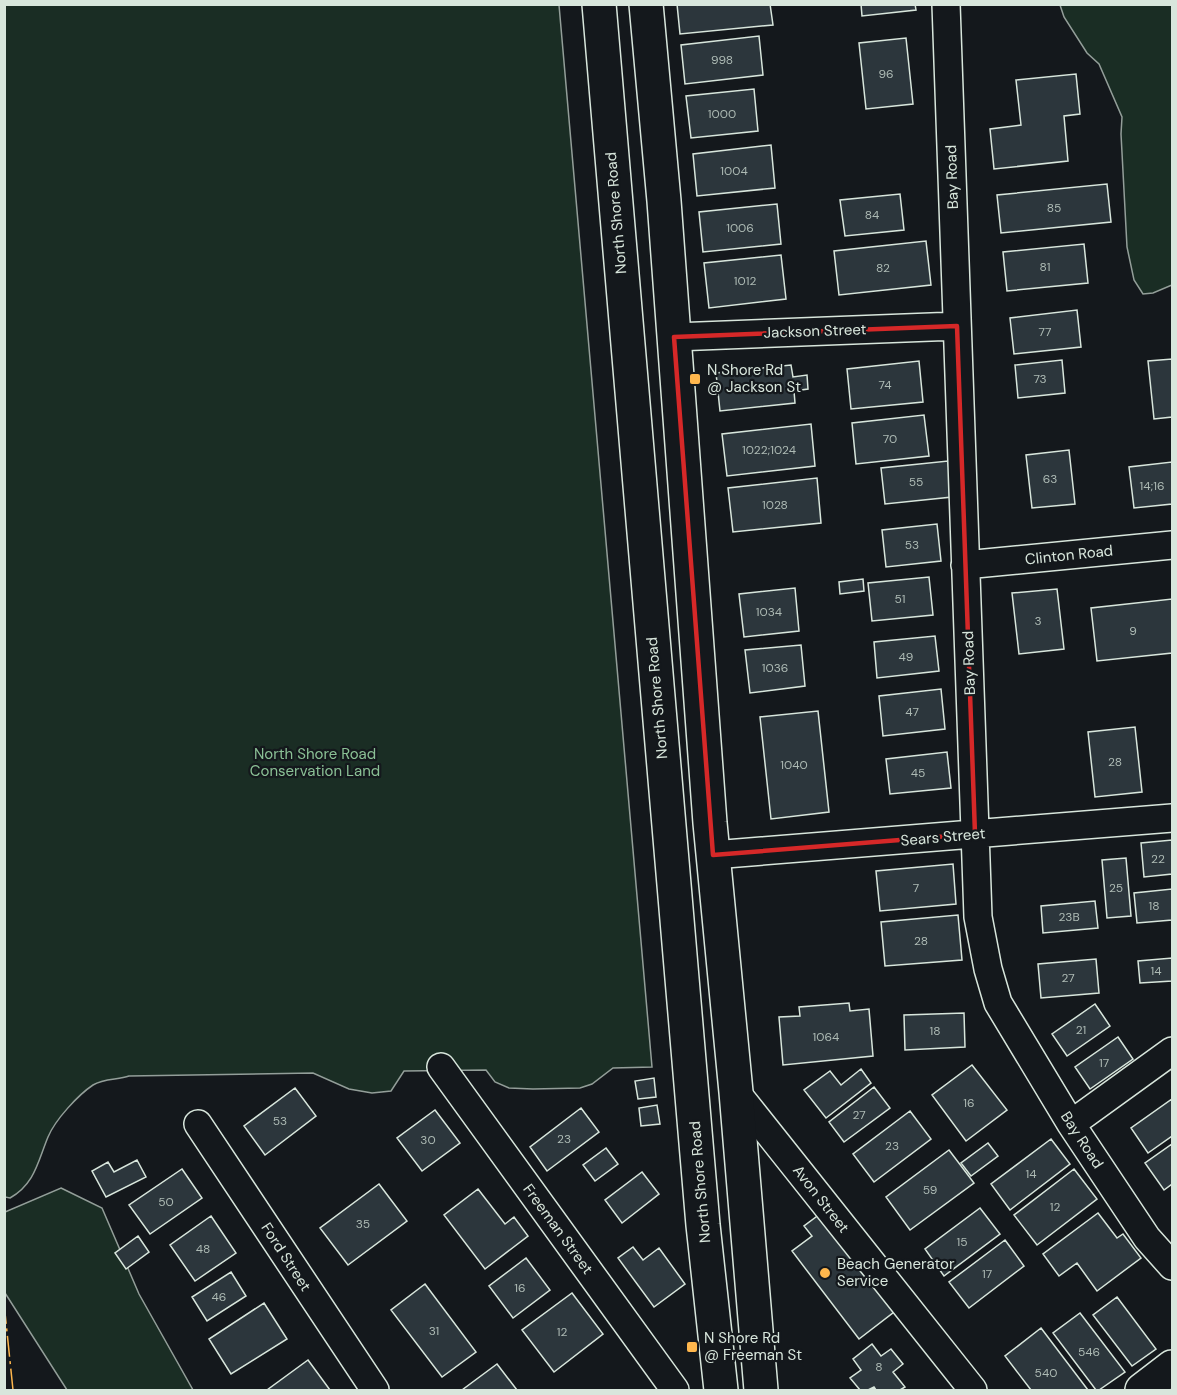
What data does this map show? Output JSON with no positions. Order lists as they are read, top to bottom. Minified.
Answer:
{"streets":{"main road":["North Shore Road"],"street":["Bay Road","Jackson Street","Clinton Road","Sears Street","Avon Street","Freeman Street","Ford Street"]},"crossings":[["Bay Road","Jackson Street"],["Bay Road","Clinton Road"],["Bay Road","Sears Street"]],"parks":["North Shore Road Conservation Land"],"places":{"transit":["N Shore Rd @ Jackson St","N Shore Rd @ Freeman St"],"other":["Beach Generator Service"]},"house_numbers":["998","96","1000","1004","85","84","1006","81","82","1012","77","73","74","70","1022;1024","63","55","14;16","1028","53","51","1034","3","9","49","1036","47","28","1040","45","22","7","25","18","23B","28","14","27","21","18","1064","17","16","27","53","23","30","23","14","59","50","12","35","15","48","17","16","46","31","12","546","8","540"]}
